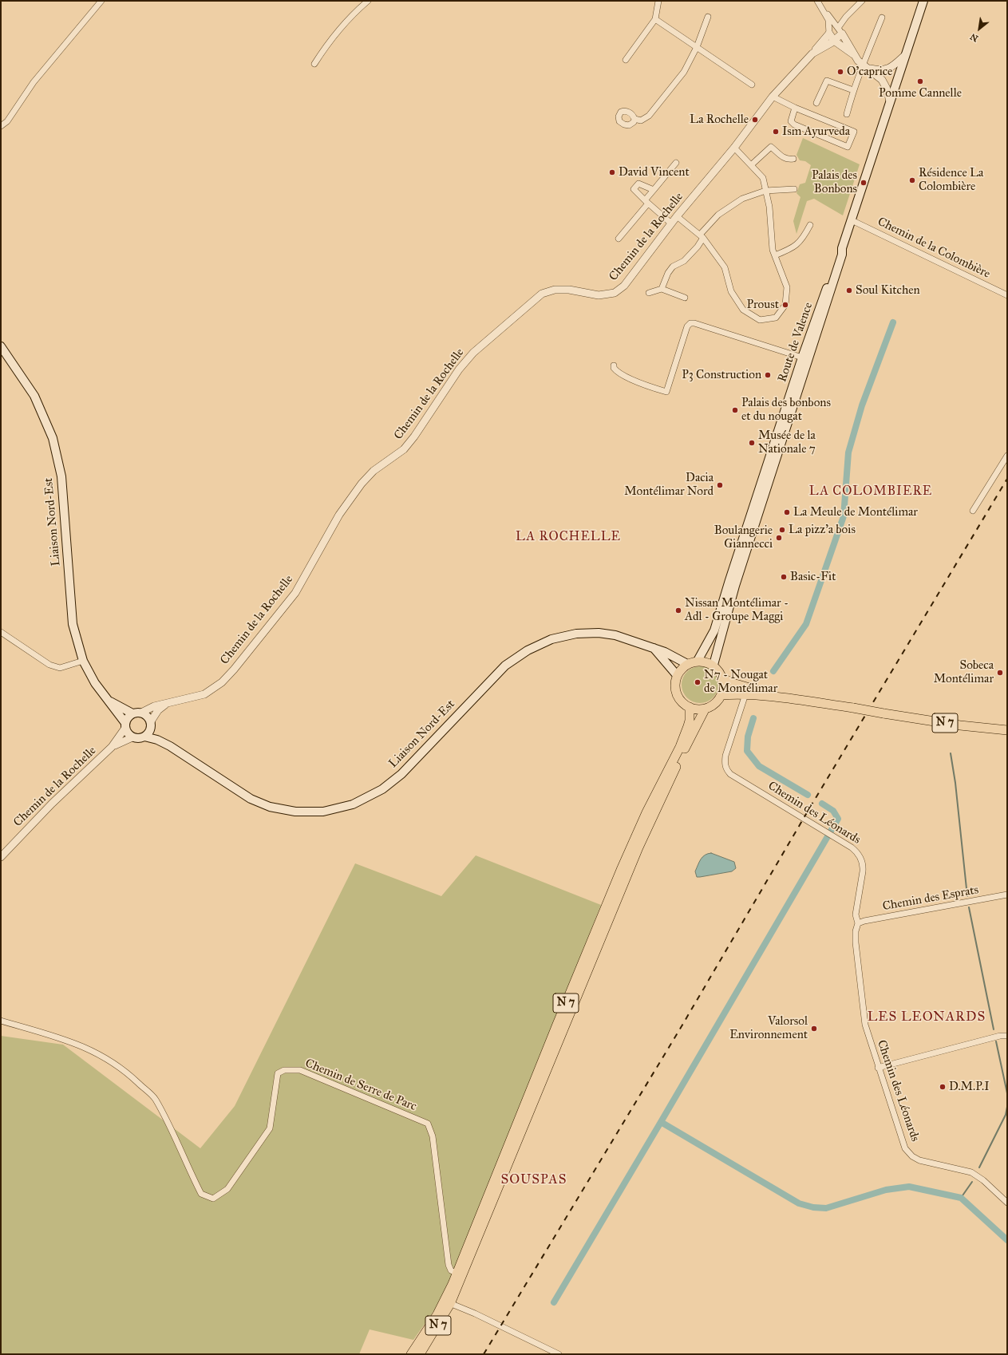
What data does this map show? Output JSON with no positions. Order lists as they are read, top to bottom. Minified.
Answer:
{"streets":{"main road":["Route de Valence","Liaison Nord-Est","N 7"],"street":["Chemin de la Rochelle","Chemin de la Colombière","Chemin des Léonards","Chemin des Esprats","Chemin de Serre de Parc"]},"crossings":[["Chemin de la Rochelle","Liaison Nord-Est"],["Chemin de la Colombière","Route de Valence"],["Route de Valence","Liaison Nord-Est"],["Route de Valence","N 7"],["Liaison Nord-Est","N 7"],["N 7","Chemin des Léonards"],["N 7","Chemin de Serre de Parc"],["Chemin des Léonards","Chemin des Esprats"]],"districts":["LA COLOMBIERE","LA ROCHELLE","LES LEONARDS","SOUSPAS"],"places":["O'caprice","Pomme Cannelle","La Rochelle","Ism Ayurveda","David Vincent","Résidence La Colombière","Palais des Bonbons","Soul Kitchen","Proust","P3 Construction","Palais des bonbons et du nougat","Musée de la Nationale 7","Dacia Montélimar Nord","La Meule de Montélimar","La pizz'a bois","Boulangerie Giannecci","Basic-Fit","Nissan Montélimar - Adl - Groupe Maggi","Sobeca Montélimar","N7 - Nougat de Montélimar","Valorsol Environnement","D.M.P.I"],"north":"bottom left"}
